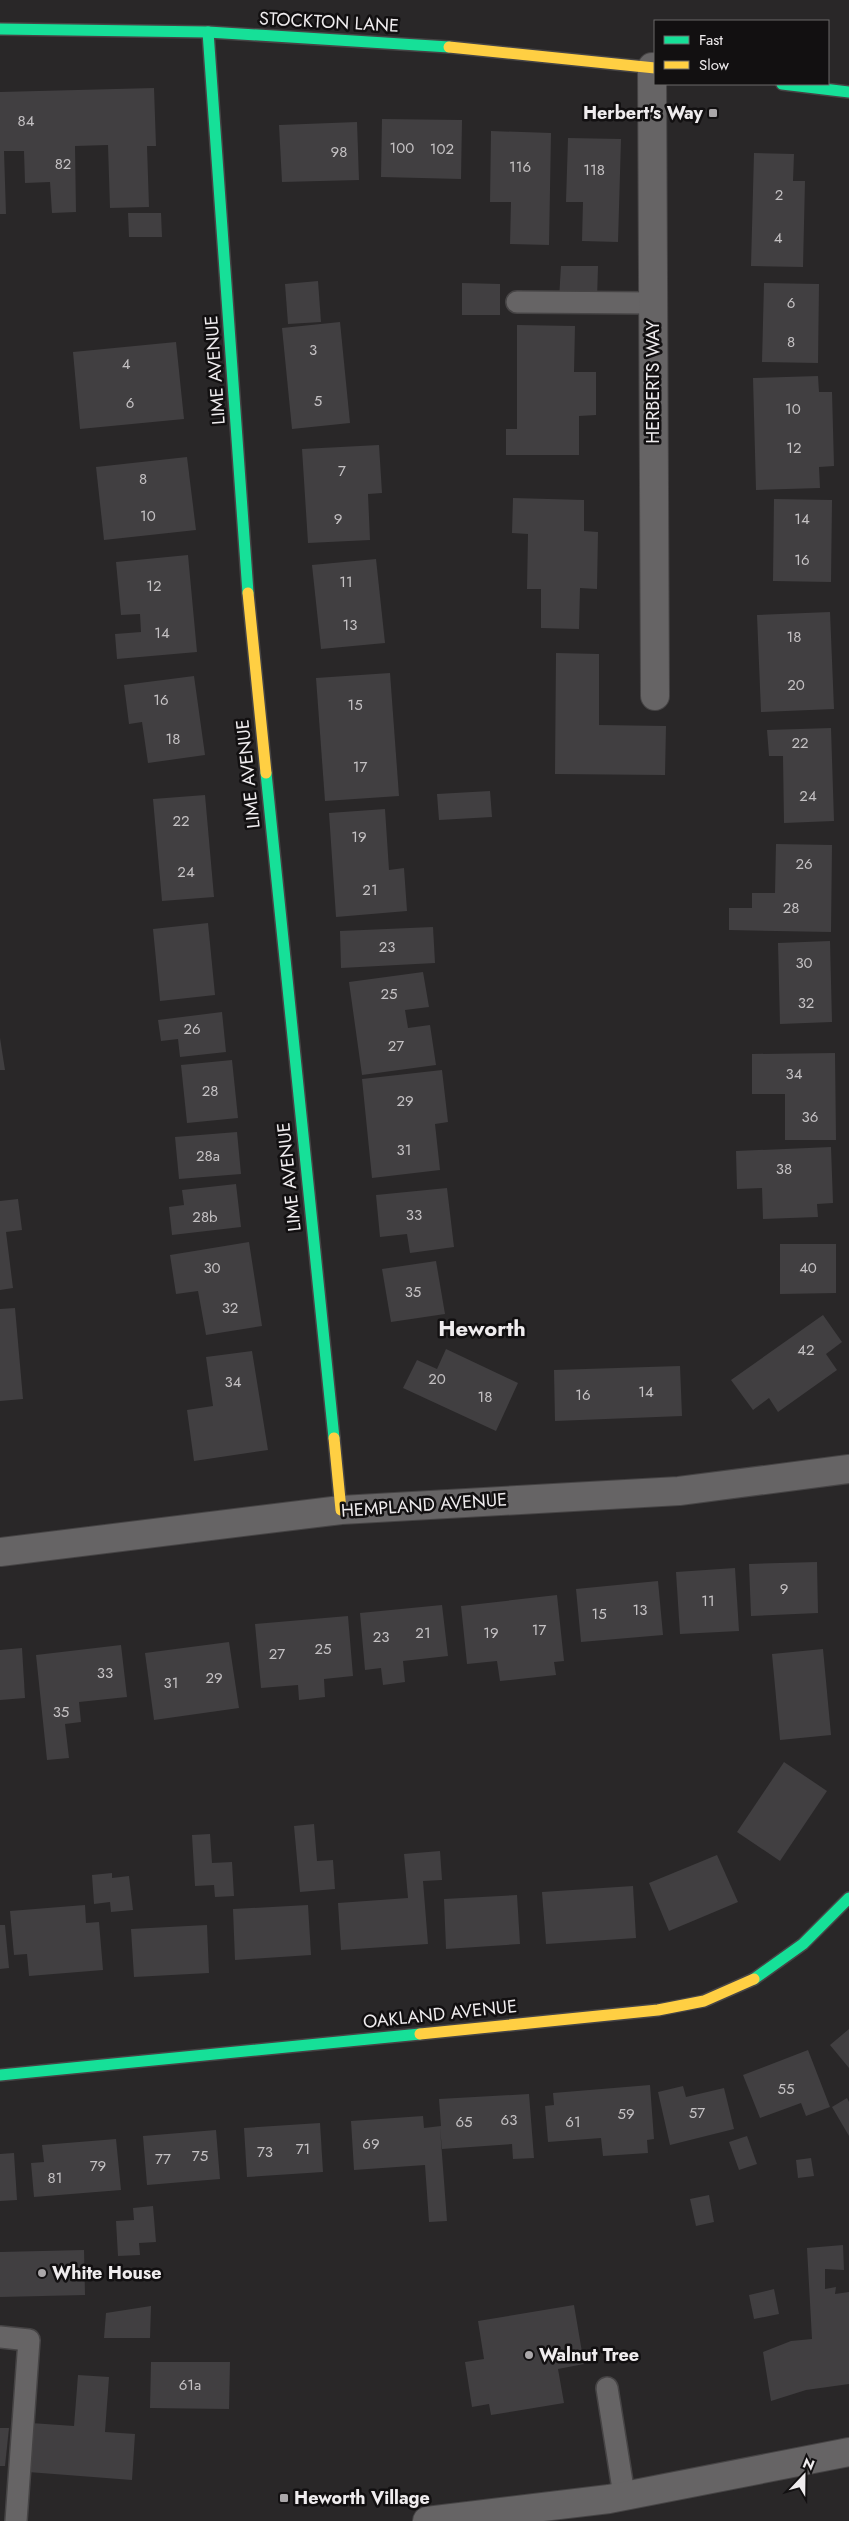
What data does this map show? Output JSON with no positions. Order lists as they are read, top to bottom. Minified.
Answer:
{"streets":{"street":["STOCKTON LANE","LIME AVENUE","HERBERTS WAY","HEMPLAND AVENUE","OAKLAND AVENUE"]},"crossings":[["STOCKTON LANE","LIME AVENUE"],["STOCKTON LANE","HERBERTS WAY"],["LIME AVENUE","HEMPLAND AVENUE"]],"districts":["Heworth"],"places":{"transit":["Herbert's Way","Heworth Village"],"other":["White House","Walnut Tree"]},"house_numbers":["84","100","102","98","82","116","118","2","4","6","8","3","4","5","6","10","12","7","8","10","9","14","16","11","12","13","14","18","20","16","15","18","22","17","24","22","19","26","24","21","28","23","30","25","32","26","27","34","28","29","36","31","28a","38","33","28b","30","40","35","32","42","20","34","14","16","18","9","11","13","15","17","21","19","23","25","27","33","29","31","35","55","57","59","63","65","61","69","71","73","75","77","79","81","61a"],"legend":["Fast","Slow"],"north":"top"}
